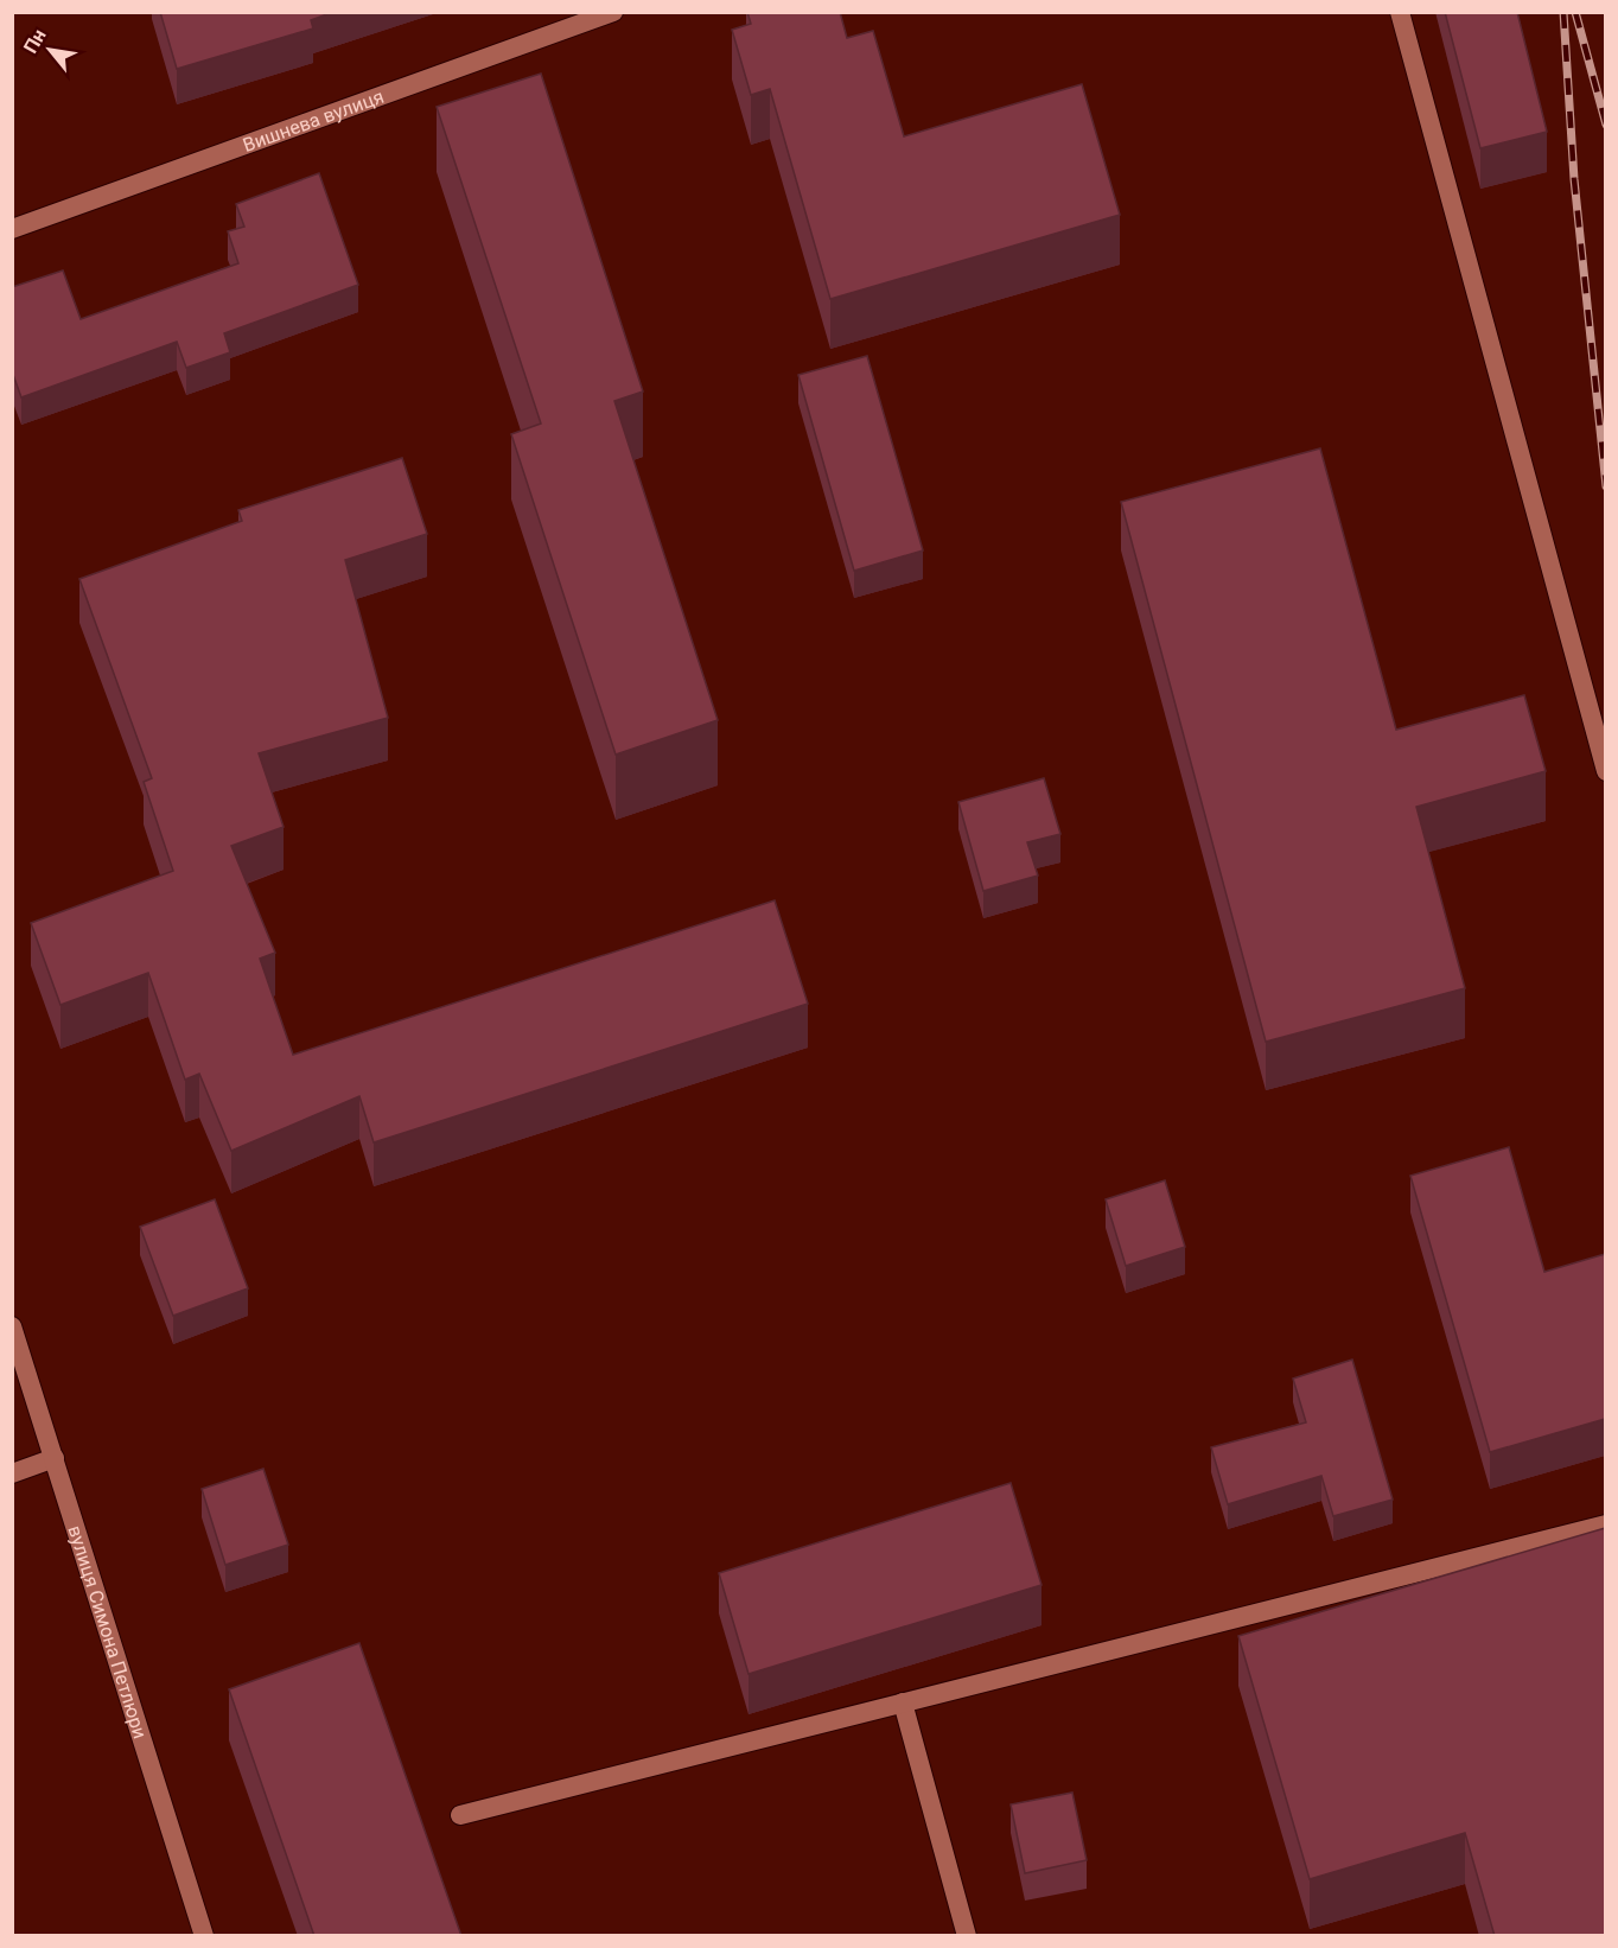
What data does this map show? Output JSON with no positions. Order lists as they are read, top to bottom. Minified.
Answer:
{"streets":{"street":["Вишнева вулиця","вулиця Симона Петлюри"]},"north":"top left"}
